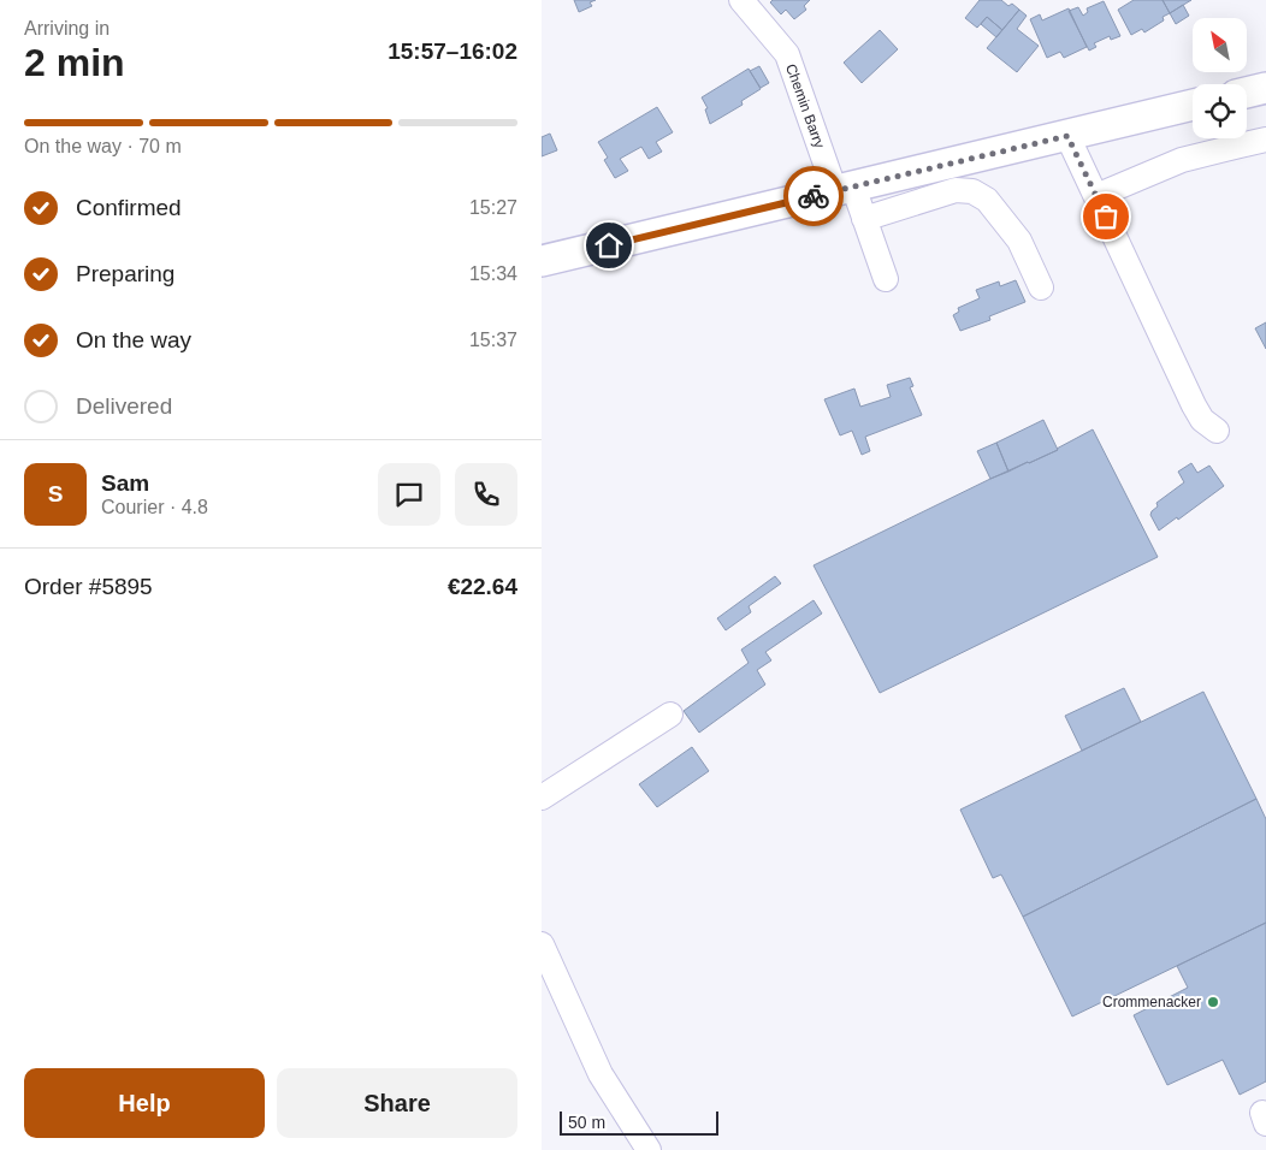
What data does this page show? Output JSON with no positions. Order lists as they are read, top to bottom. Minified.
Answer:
{"streets":{"street":["Chemin Barry"]},"places":["Crommenacker"],"scale_bar":"50 m","north":"top left","page":{"heading":["2 min","Arriving in","15:57–16:02"],"panel":["Sam","Courier · 4.8","Order #5895","€22.64"],"bar":"On the way · 70 m","list":[["Confirmed","15:27"],["Preparing","15:34"],["On the way","15:37"],"Delivered"],"round":"S","buttons":["Help","Share"],"scale":"50 m"}}
